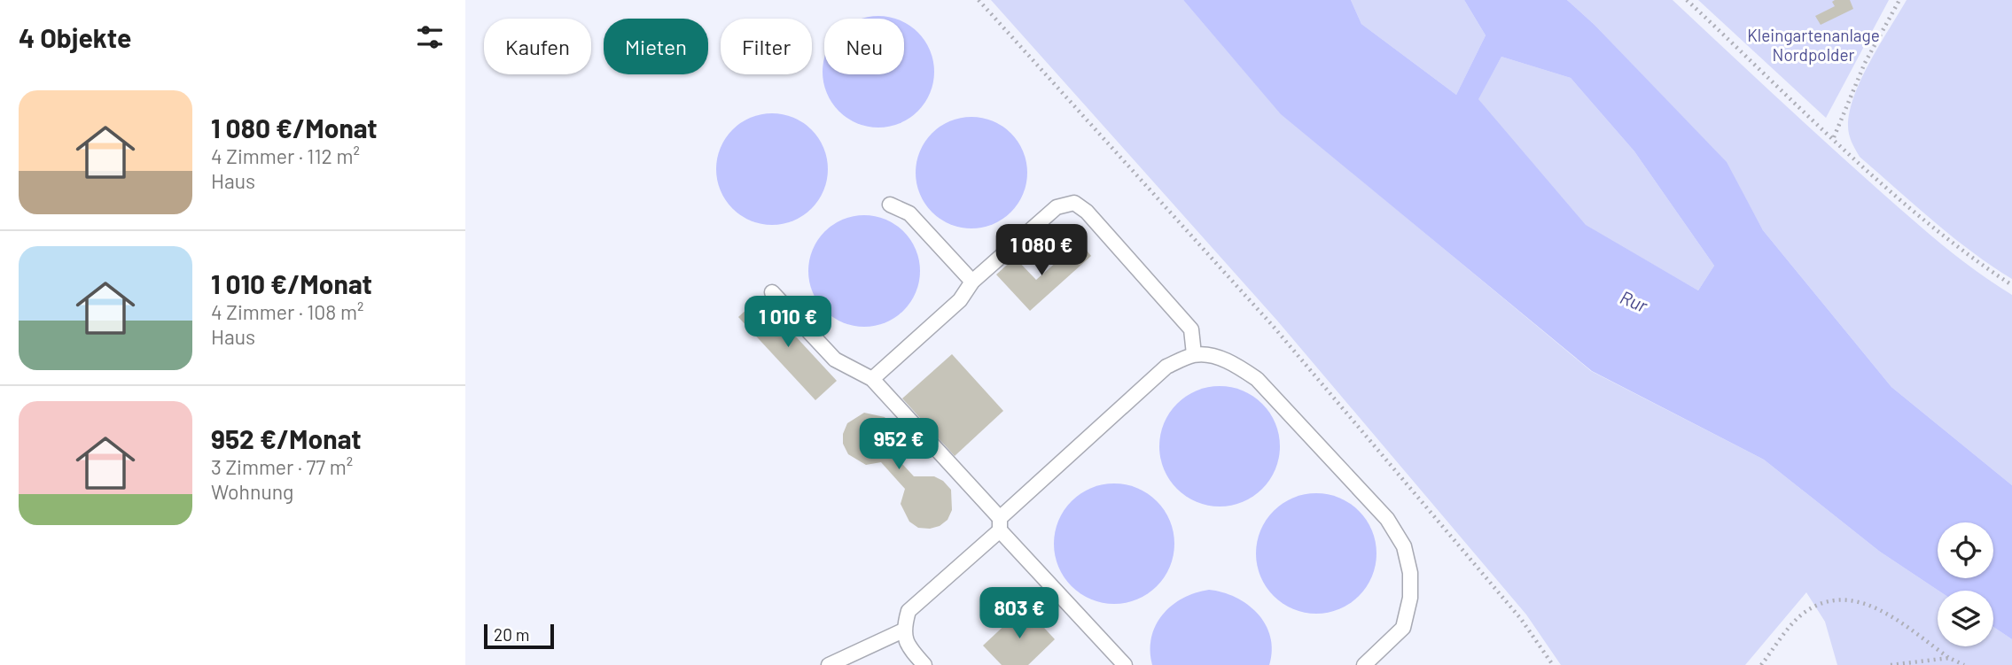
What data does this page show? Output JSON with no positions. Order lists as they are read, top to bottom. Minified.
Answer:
{"water":["Rur"],"parks":["Kleingartenanlage Nordpolder"],"scale_bar":"20 m","page":{"heading":"4 Objekte","chip":["Kaufen","Mieten","Filter","Neu"],"list":[{"name":"1 080 €/Monat","note":"4 Zimmer · 112 m² · Haus"},{"name":"1 010 €/Monat","note":"4 Zimmer · 108 m² · Haus"},{"name":"952 €/Monat","note":"3 Zimmer · 77 m² · Wohnung"}],"price":["1 080 €","1 010 €","952 €","803 €"],"scale":"20 m"}}
